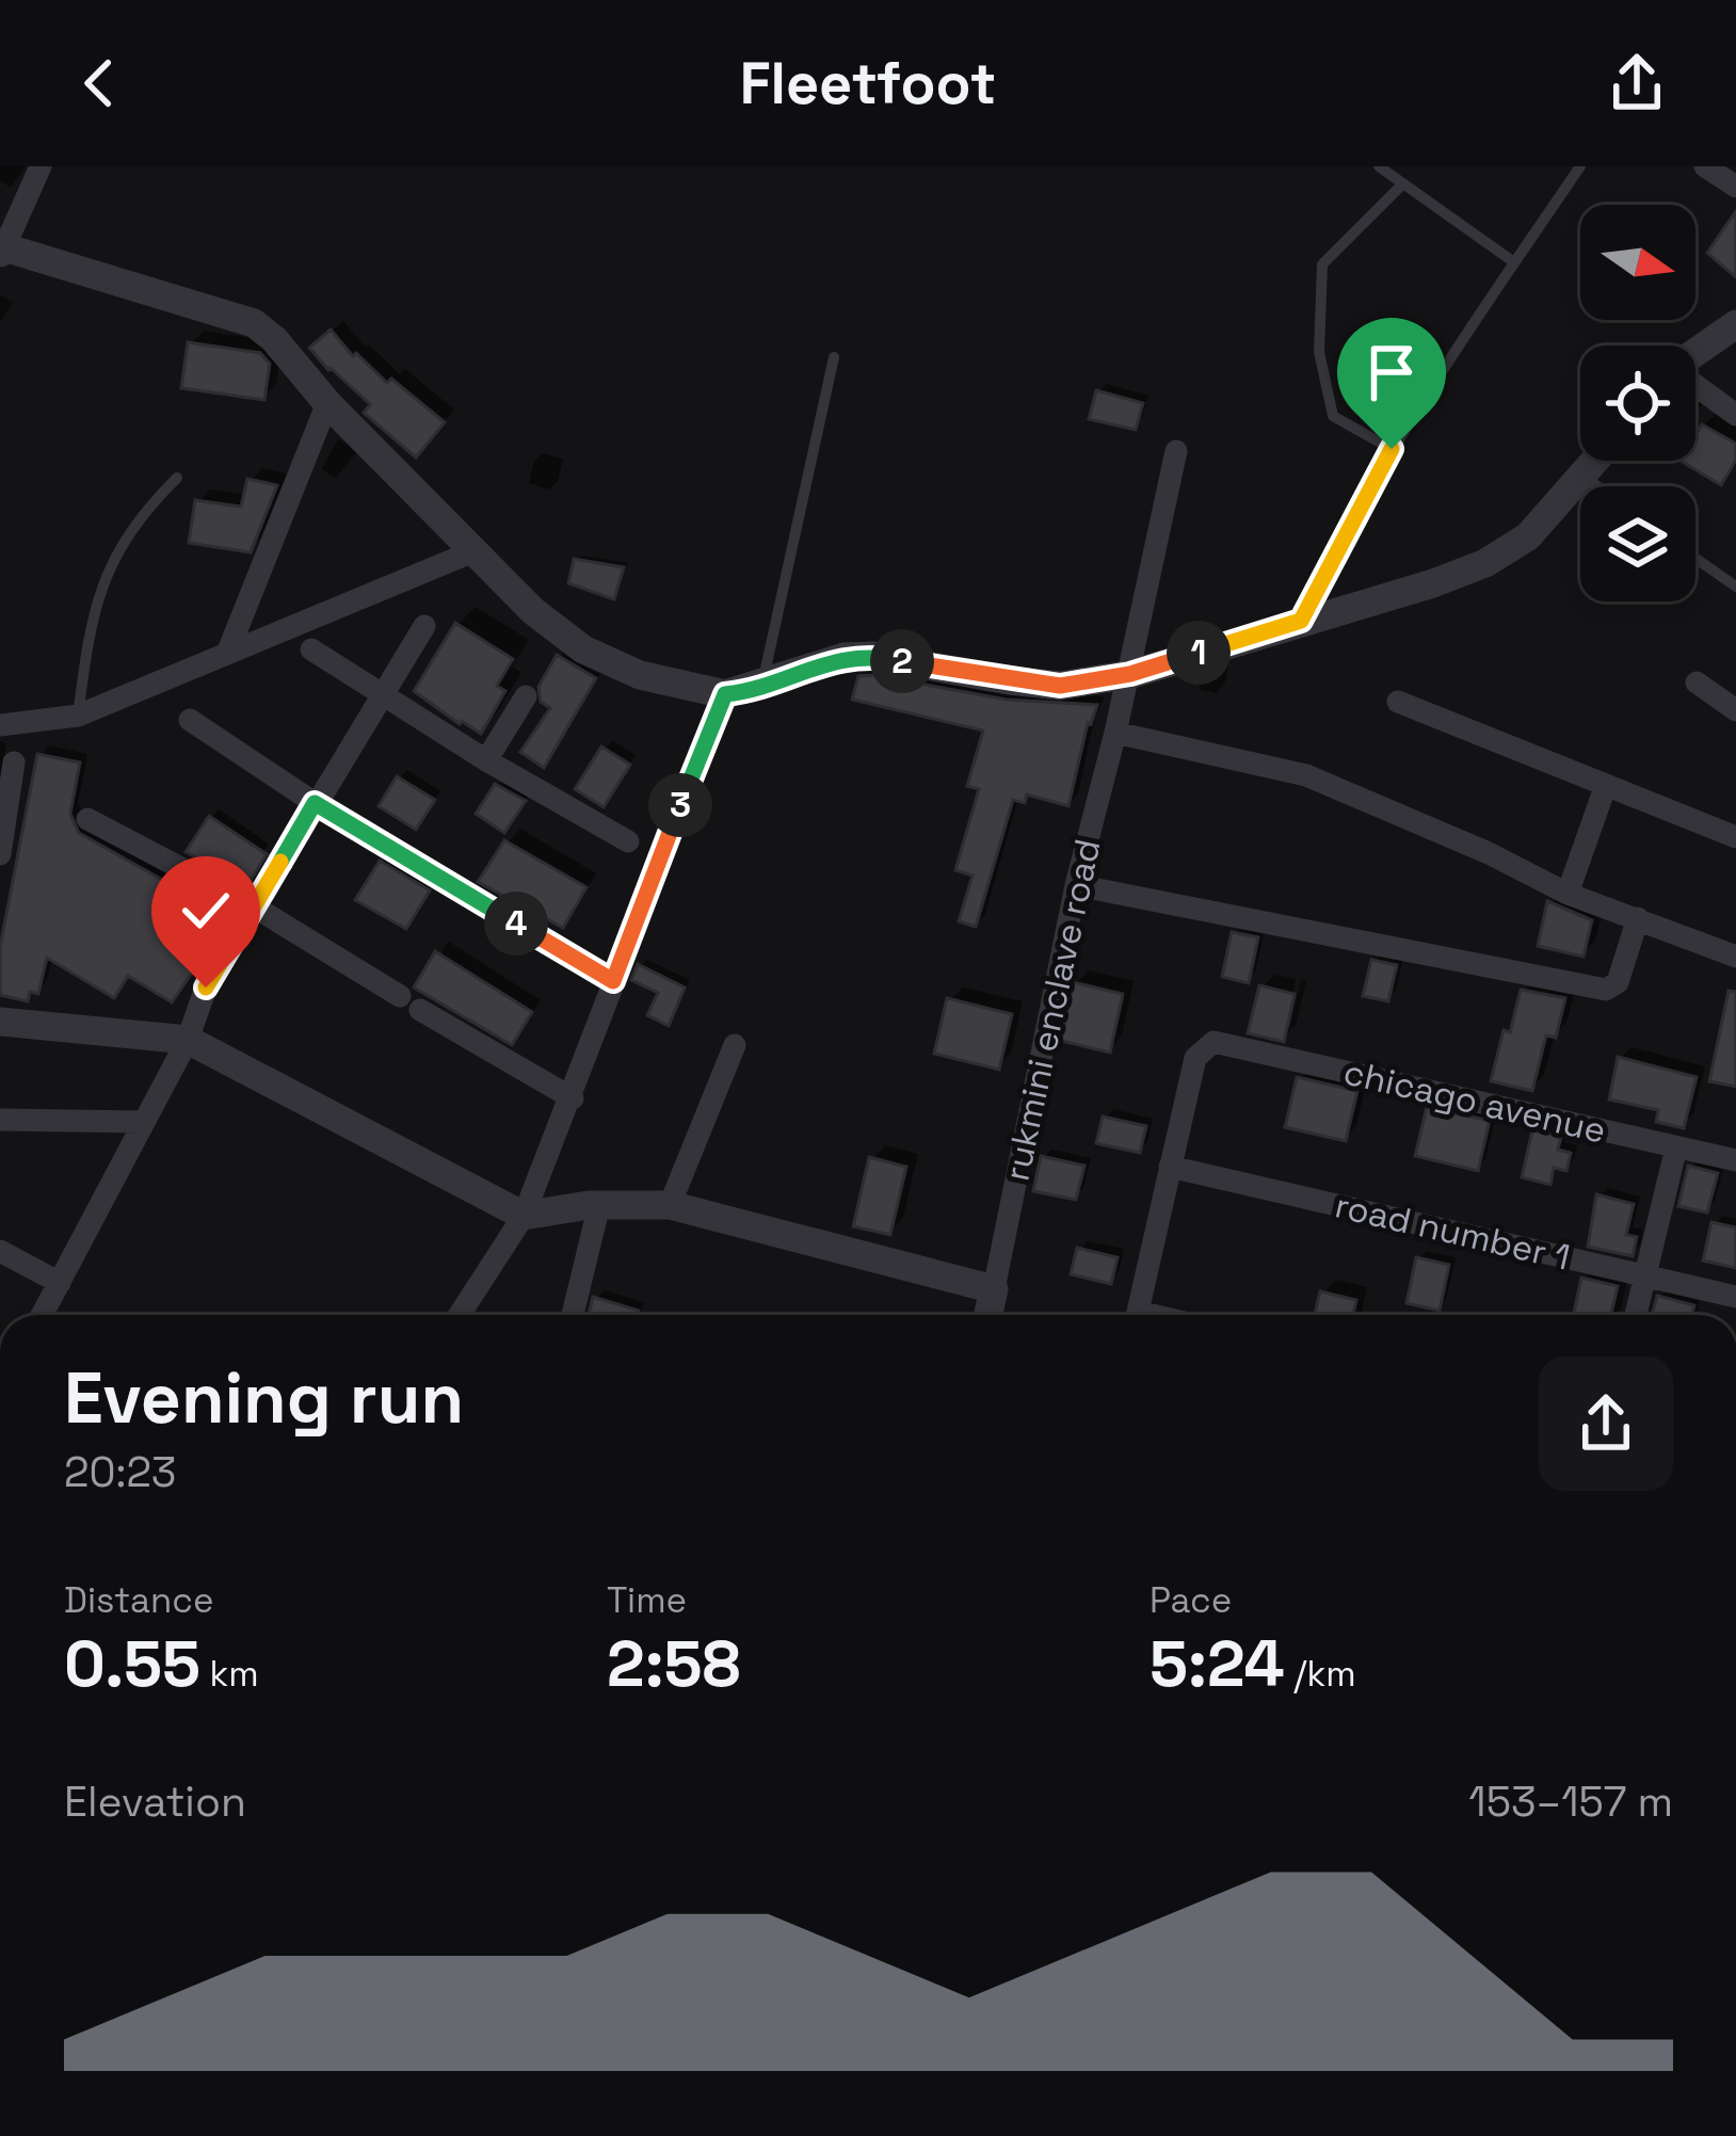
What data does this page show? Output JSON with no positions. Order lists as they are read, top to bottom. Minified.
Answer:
{"streets":{"street":["rukmini enclave road","chicago avenue","road number 1"]},"crossings":[["chicago avenue","road number 1"]],"north":"right","page":{"header":"Fleetfoot","pins":["1","2","3","4"],"heading":["Evening run","20:23"],"stats":[["Distance","0.55 km"],["Time","2:58"],["Pace","5:24 /km"]],"chart":["Elevation","153–157 m"]}}
